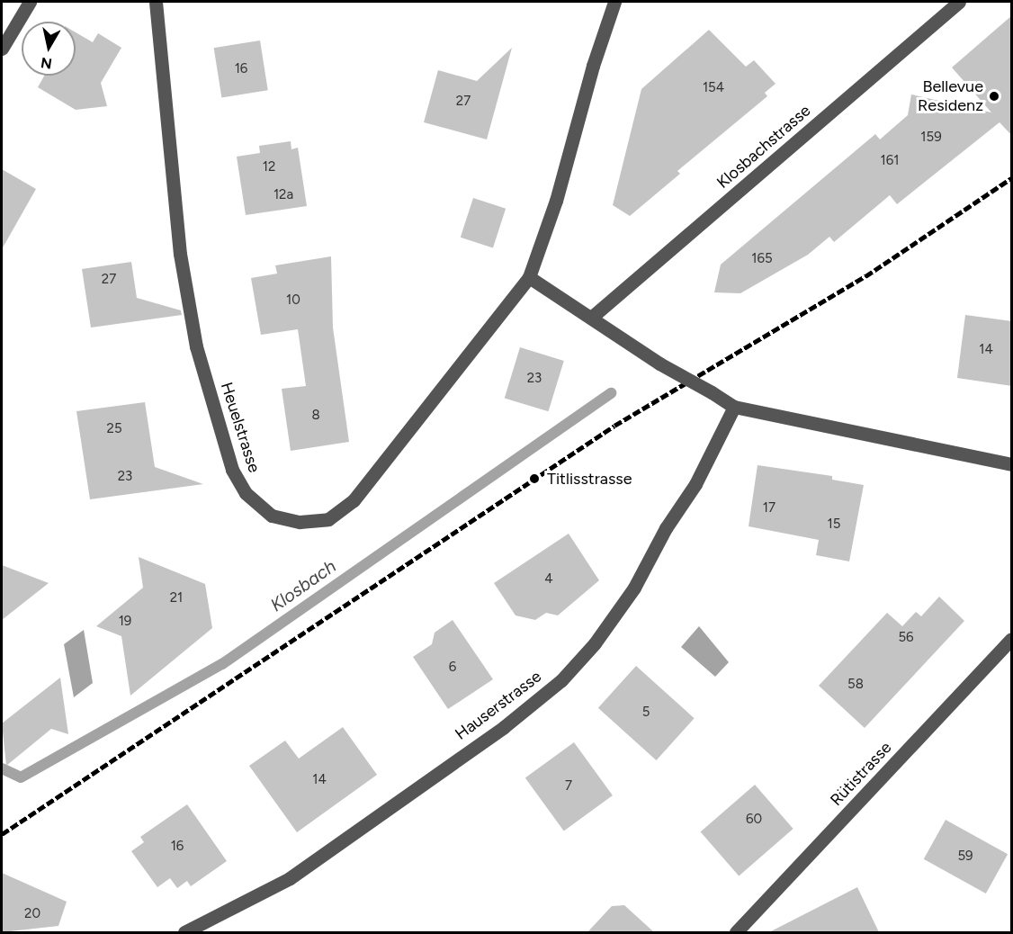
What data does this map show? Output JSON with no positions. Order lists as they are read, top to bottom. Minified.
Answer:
{"streets":{"street":["Klosbachstrasse","Heuelstrasse","Hauserstrasse","Rütistrasse"]},"water":["Klosbach"],"places":["Bellevue Residenz","Titlisstrasse"],"house_numbers":["16","154","27","159","161","12","12a","165","27","10","14","23","8","25","23","17","15","4","21","19","56","6","58","5","14","7","60","16","59","20"],"north":"bottom"}
